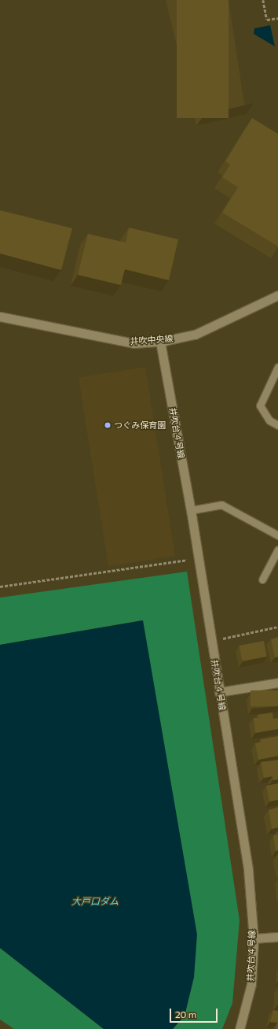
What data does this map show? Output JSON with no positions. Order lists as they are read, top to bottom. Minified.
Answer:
{"streets":{"street":["井吹中央線","井吹台４号線"]},"crossings":[["井吹中央線","井吹台４号線"]],"water":["大戸口ダム"],"places":["つぐみ保育園"],"scale_bar":"20 m"}
